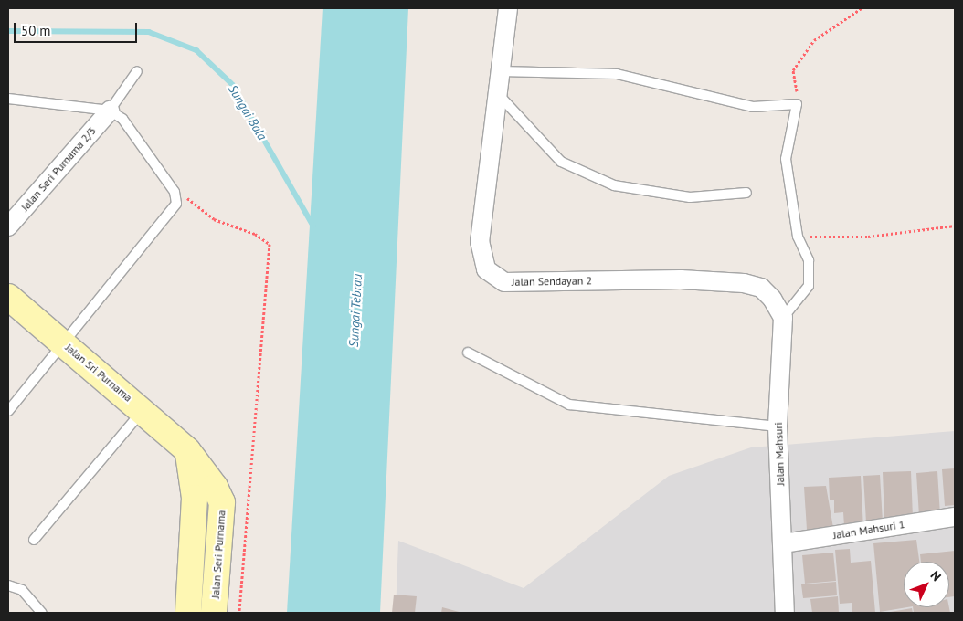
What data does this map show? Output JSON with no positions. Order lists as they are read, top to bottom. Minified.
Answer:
{"streets":{"street":["Jalan Seri Purnama 2/3","Jalan Sendayan 2","Jalan Sri Purnama","Jalan Mahsuri","Jalan Mahsuri 1","Jalan Seri Purnama"]},"crossings":[["Jalan Sendayan 2","Jalan Mahsuri"],["Jalan Sri Purnama","Jalan Seri Purnama"],["Jalan Mahsuri","Jalan Mahsuri 1"]],"water":["Sungai Bala","Sungai Tebrau"],"scale_bar":"50 m","north":"top right"}
